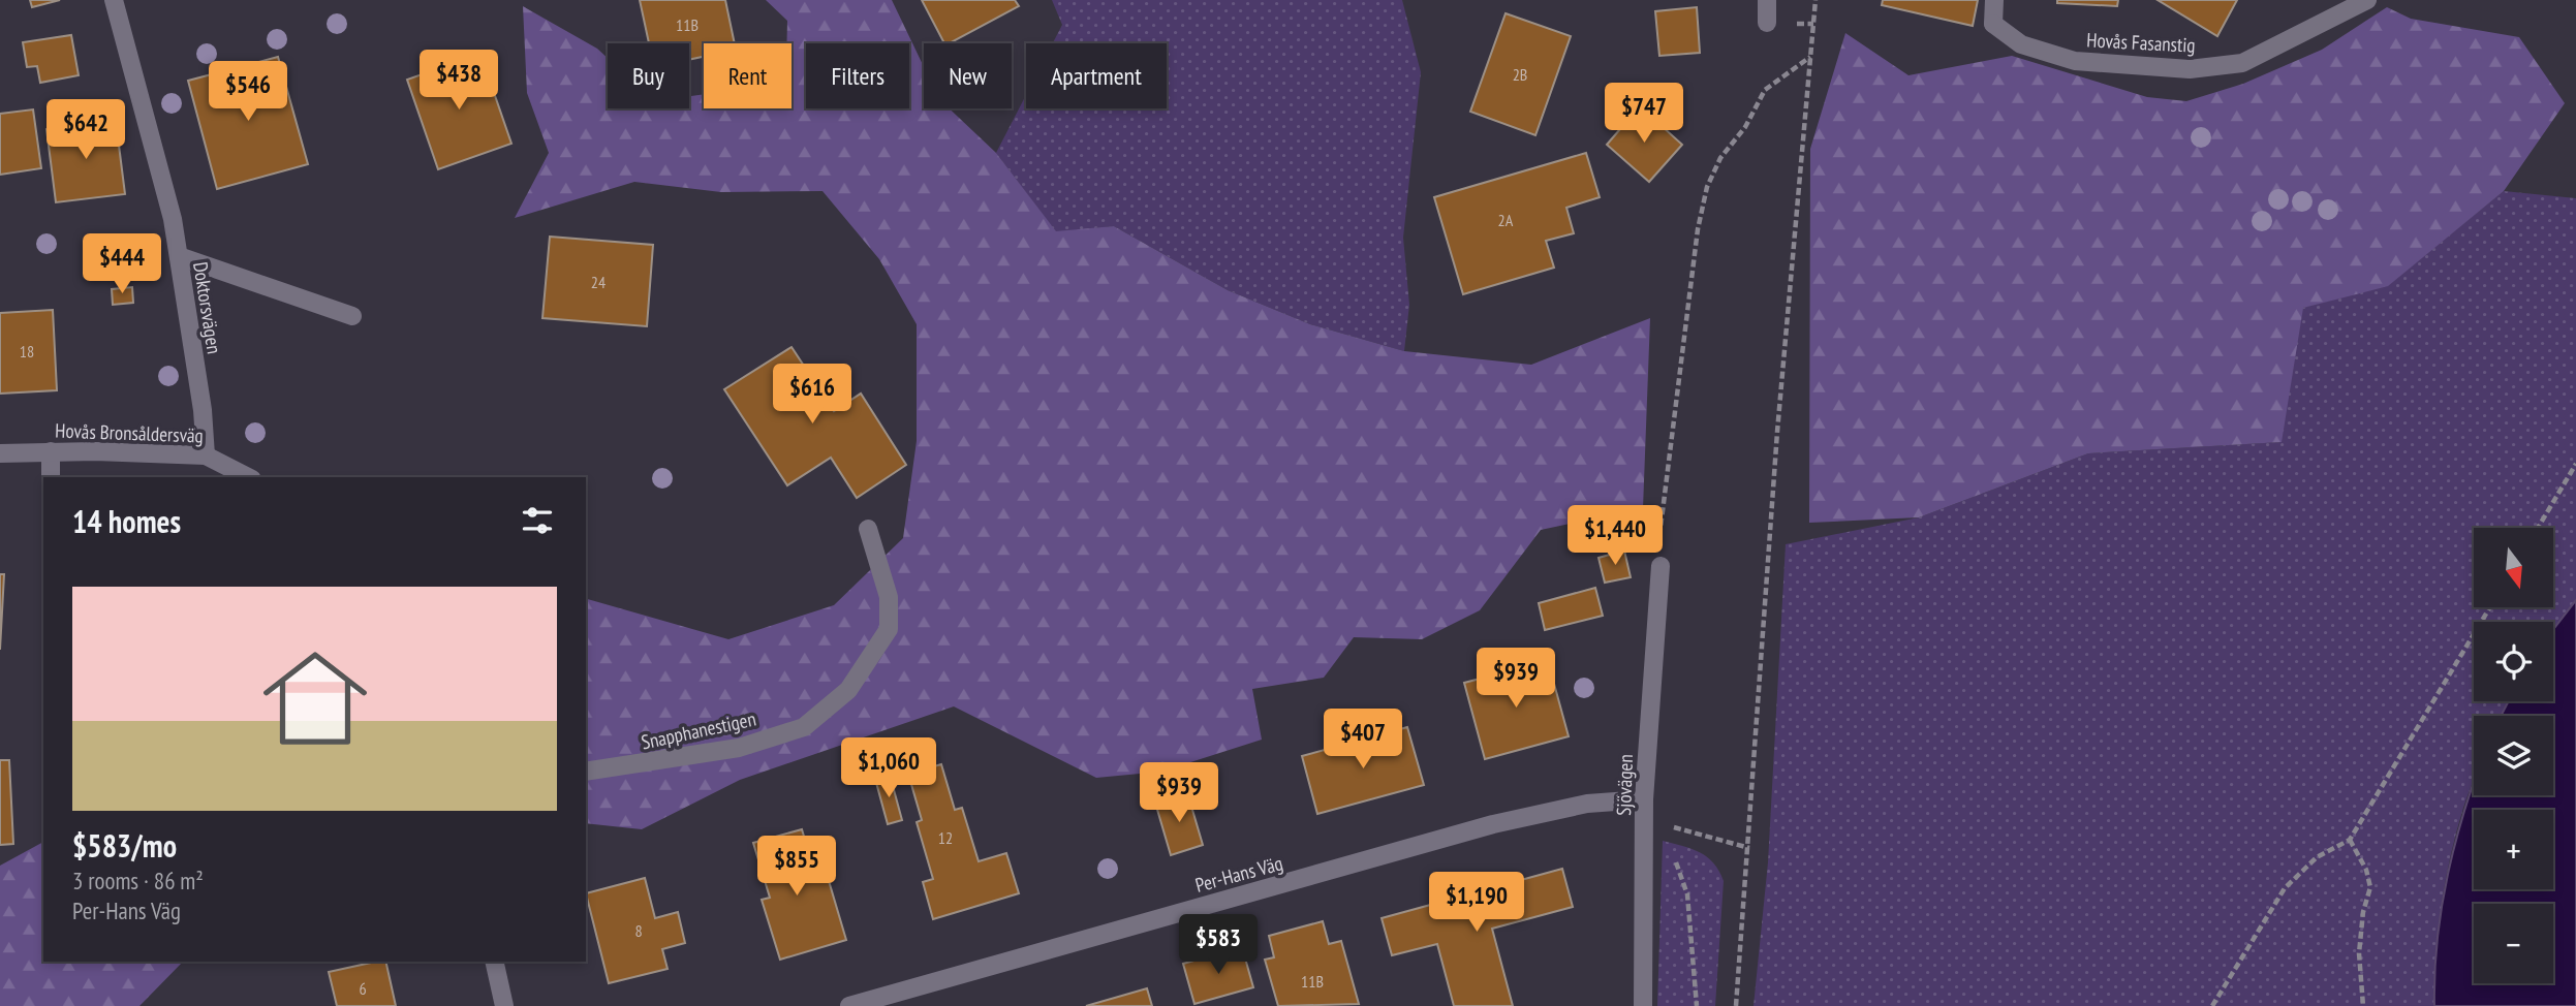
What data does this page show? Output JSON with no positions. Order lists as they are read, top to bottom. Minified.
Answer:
{"streets":{"street":["Hovås Fasanstig","Doktorsvägen","Hovås Bronsåldersväg","Snapphanestigen","Sjövägen","Per-Hans Väg"]},"crossings":[["Doktorsvägen","Hovås Bronsåldersväg"],["Sjövägen","Per-Hans Väg"]],"house_numbers":["11B","2B","2A","24","18","12","8","11B","6"],"north":"bottom","page":{"chip":["Buy","Rent","Filters","New","Apartment"],"price":["$438","$546","$747","$642","$444","$616","$1,440","$939","$407","$1,060","$939","$855","$1,190","$583"],"heading":"14 homes","map_buttons":["+","−"],"list":[{"name":"$583/mo","note":"3 rooms · 86 m² · Per-Hans Väg"}]}}
